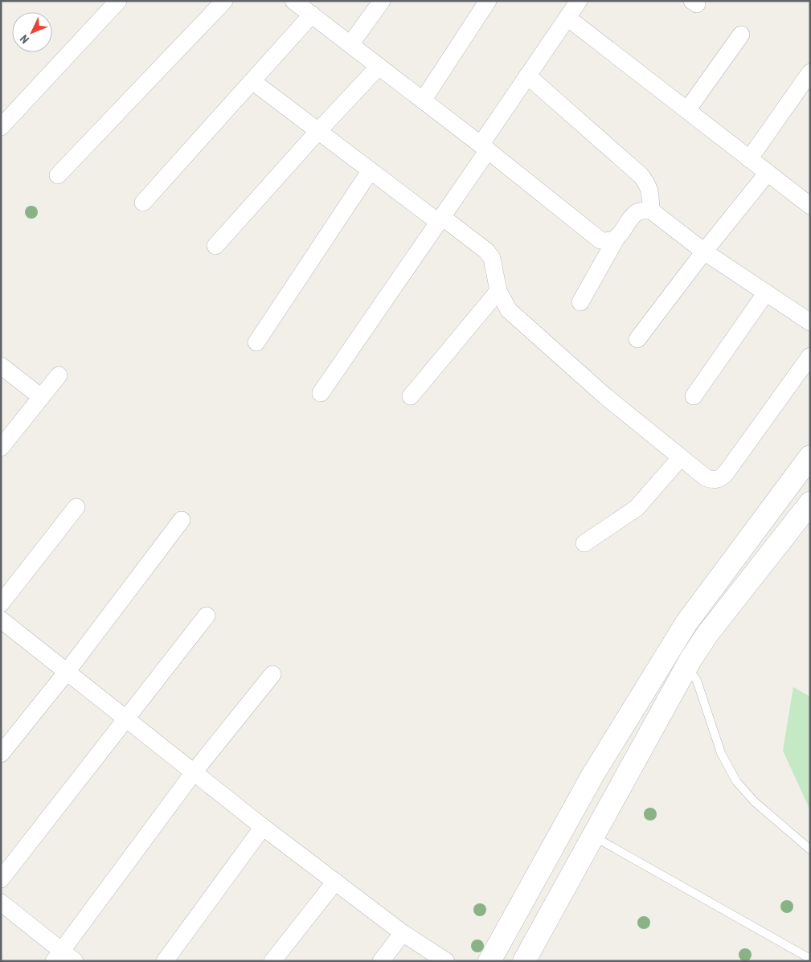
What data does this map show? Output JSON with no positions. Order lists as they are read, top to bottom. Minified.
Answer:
{"north":"bottom left"}
